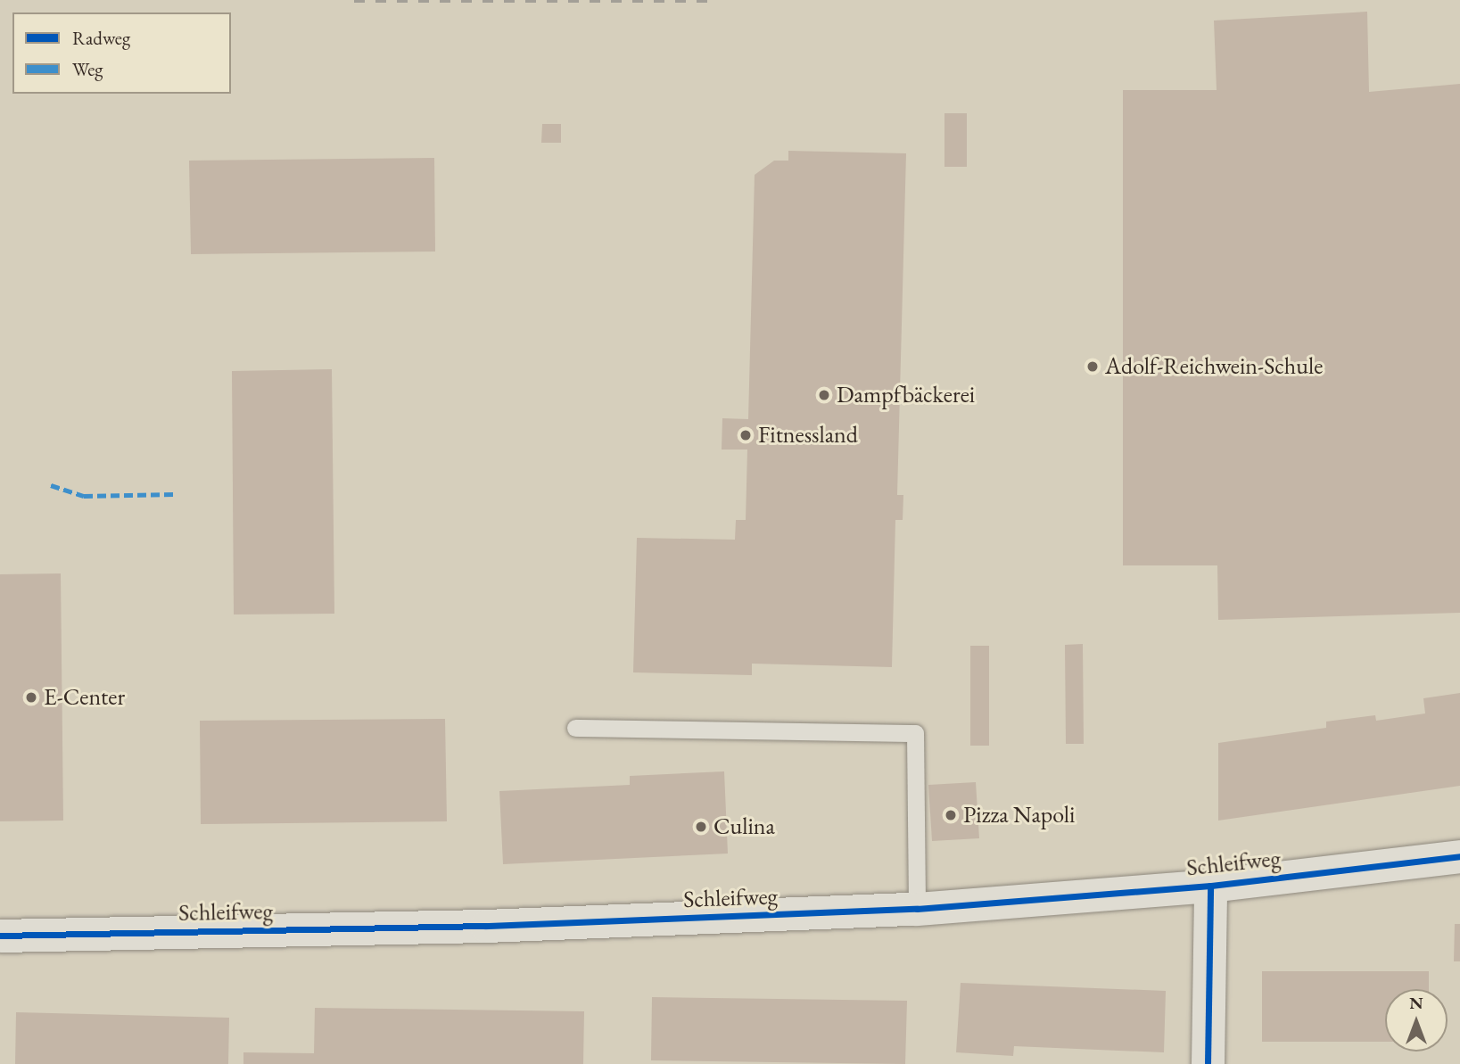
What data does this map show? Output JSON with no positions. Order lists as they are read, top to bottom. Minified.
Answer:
{"streets":{"street":["Schleifweg"]},"places":["Adolf-Reichwein-Schule","Dampfbäckerei","Fitnessland","E-Center","Pizza Napoli","Culina"],"legend":["Radweg","Weg"],"north":"top"}
